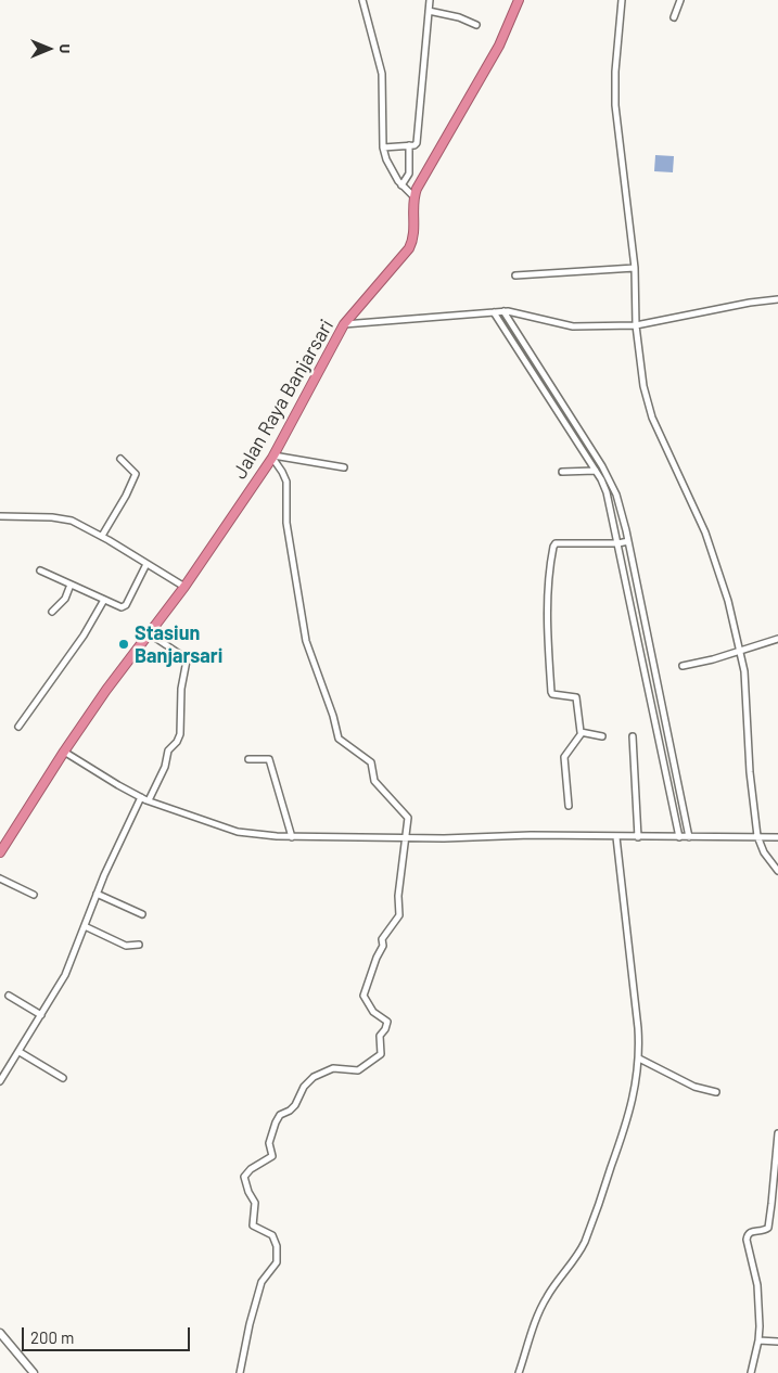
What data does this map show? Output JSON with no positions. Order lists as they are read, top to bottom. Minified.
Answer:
{"streets":{"highway":["Jalan Raya Banjarsari"]},"places":["Stasiun Banjarsari"],"scale_bar":"200 m","north":"right"}
